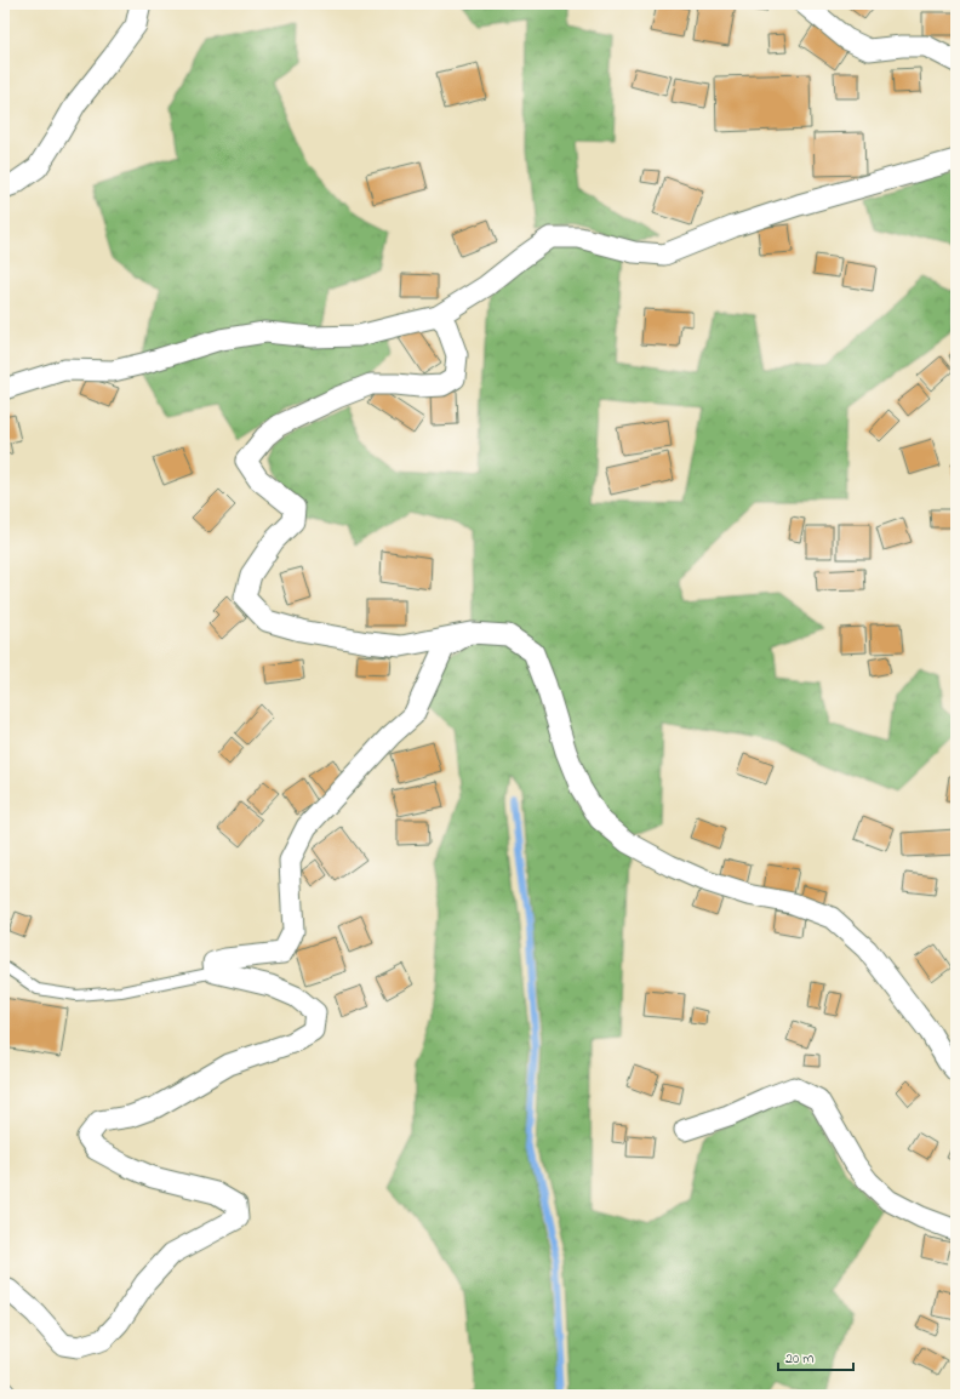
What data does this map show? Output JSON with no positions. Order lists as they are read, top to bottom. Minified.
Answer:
{"scale_bar":"20 m"}
